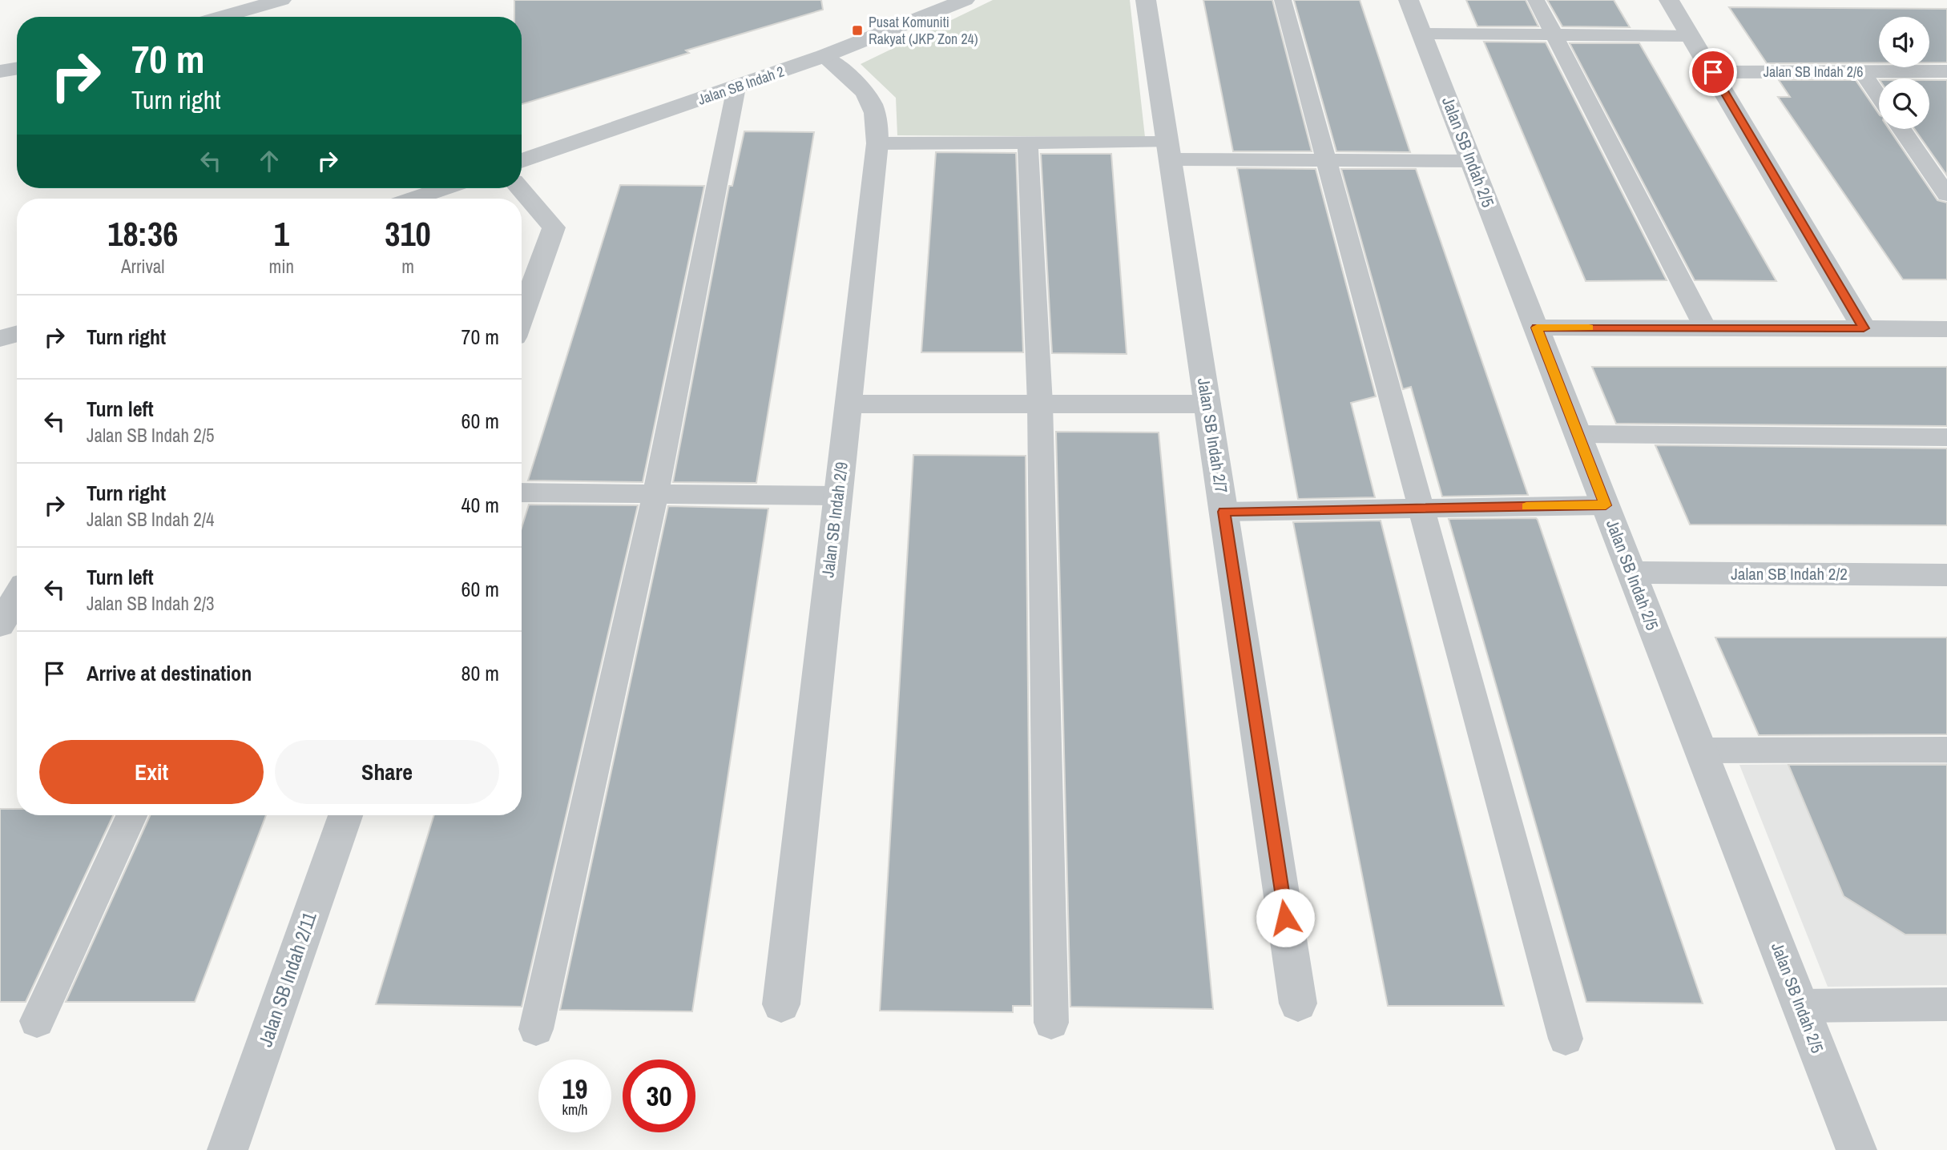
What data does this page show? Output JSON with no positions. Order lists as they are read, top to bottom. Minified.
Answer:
{"streets":{"street":["Jalan SB Indah 2/6","Jalan SB Indah 2","Jalan SB Indah 2/5","Jalan SB Indah 2/7","Jalan SB Indah 2/9","Jalan SB Indah 2/2","Jalan SB Indah 2/11"]},"crossings":[["Jalan SB Indah 2","Jalan SB Indah 2/9"],["Jalan SB Indah 2/5","Jalan SB Indah 2/2"]],"places":{"transit":["Pusat Komuniti Rakyat (JKP Zon 24)"]},"page":{"turn":["70 m","Turn right"],"eta":["18:36","Arrival","1","min","310","m"],"list":[{"name":"Turn right","value":"70 m"},{"name":"Turn left","note":"Jalan SB Indah 2/5","value":"60 m"},{"name":"Turn right","note":"Jalan SB Indah 2/4","value":"40 m"},{"name":"Turn left","note":"Jalan SB Indah 2/3","value":"60 m"},{"name":"Arrive at destination","value":"80 m"}],"buttons":["Exit","Share"],"speed":"19 km/h","limit":"30"}}
